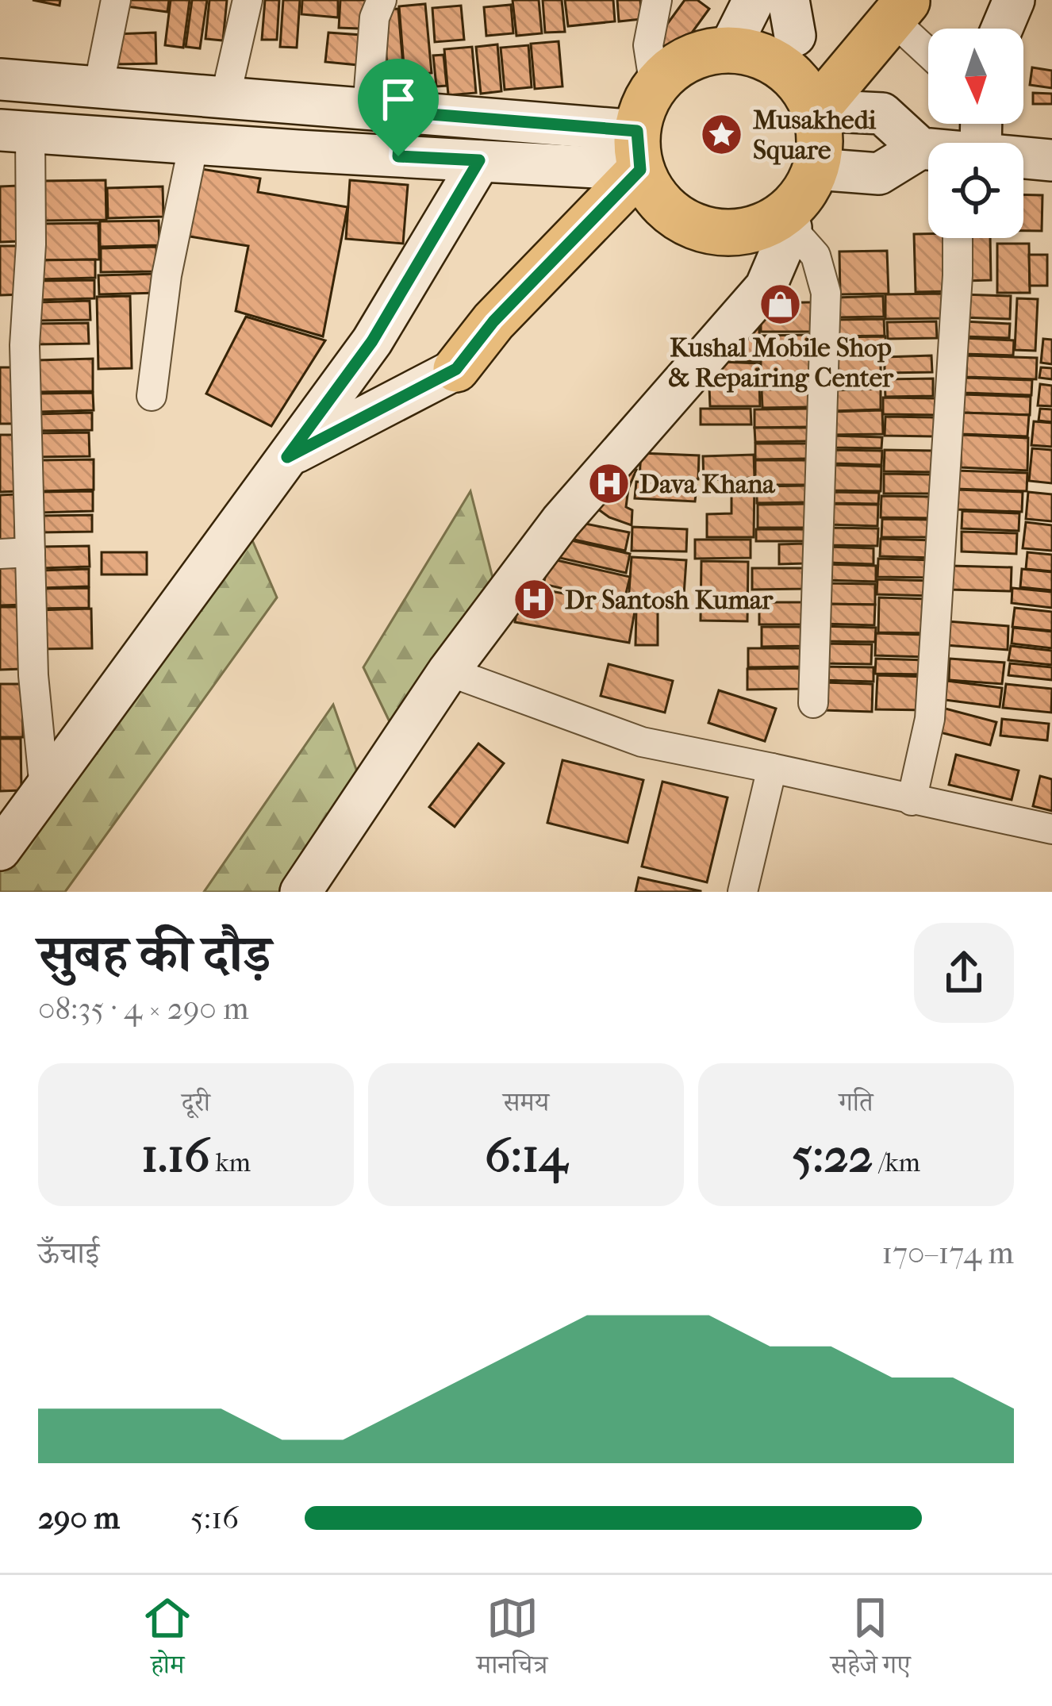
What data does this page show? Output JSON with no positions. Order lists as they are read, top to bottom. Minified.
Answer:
{"places":{"place":["Musakhedi Square"],"shop":["Kushal Mobile Shop & Repairing Center"],"hospital":["Dava Khana","Dr Santosh Kumar"]},"north":"bottom","page":{"heading":["सुबह की दौड़","08:35 · 4 × 290 m"],"stats":[["दूरी","1.16 km"],["समय","6:14"],["गति","5:22 /km"]],"chart":["ऊँचाई","170–174 m"],"list":[{"name":"290 m","note":"5:16"}],"tabs":["होम","मानचित्र","सहेजे गए"]}}
